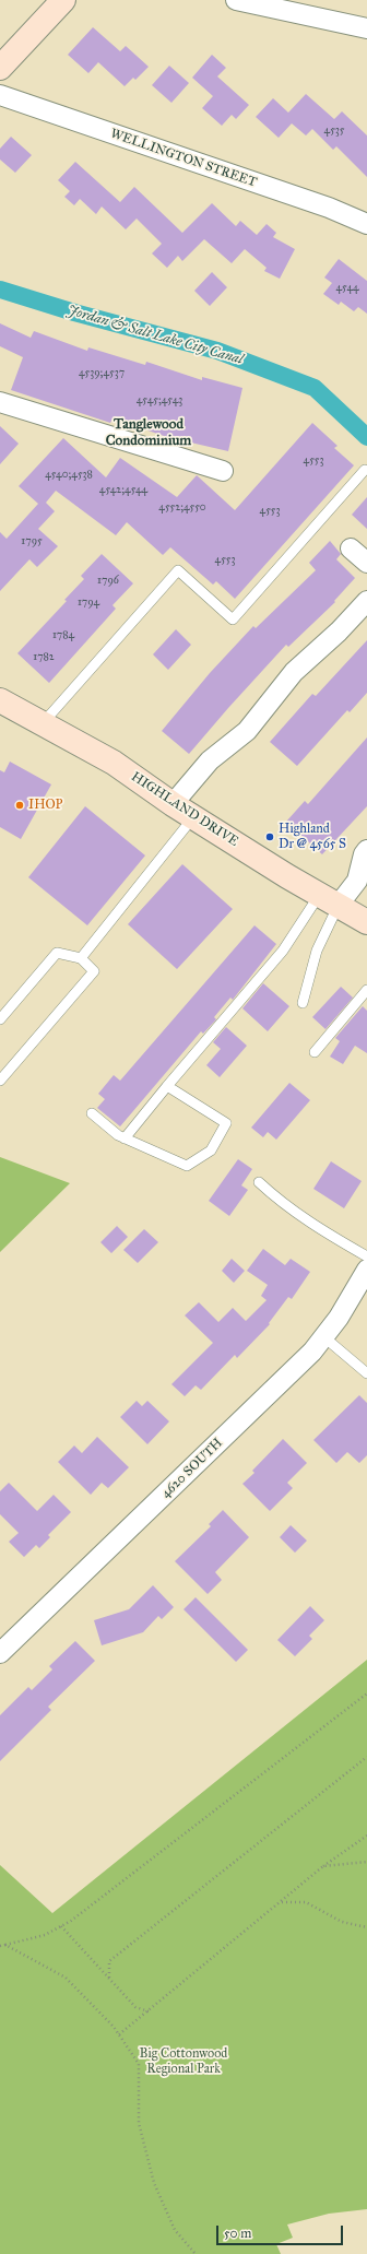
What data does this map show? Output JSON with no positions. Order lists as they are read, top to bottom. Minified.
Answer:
{"streets":{"main road":["HIGHLAND DRIVE"],"street":["WELLINGTON STREET","4620 SOUTH"]},"districts":["Tanglewood Condominium"],"water":["Jordan & Salt Lake City Canal"],"parks":["Big Cottonwood Regional Park"],"places":["IHOP","Highland Dr @ 4565 S"],"house_numbers":["4535","4544","4539;4537","4545;4543","4553","4540;4538","4542;4544","4552;4550","4553","1795","4553","1796","1794","1784","1782"],"scale_bar":"50 m"}
